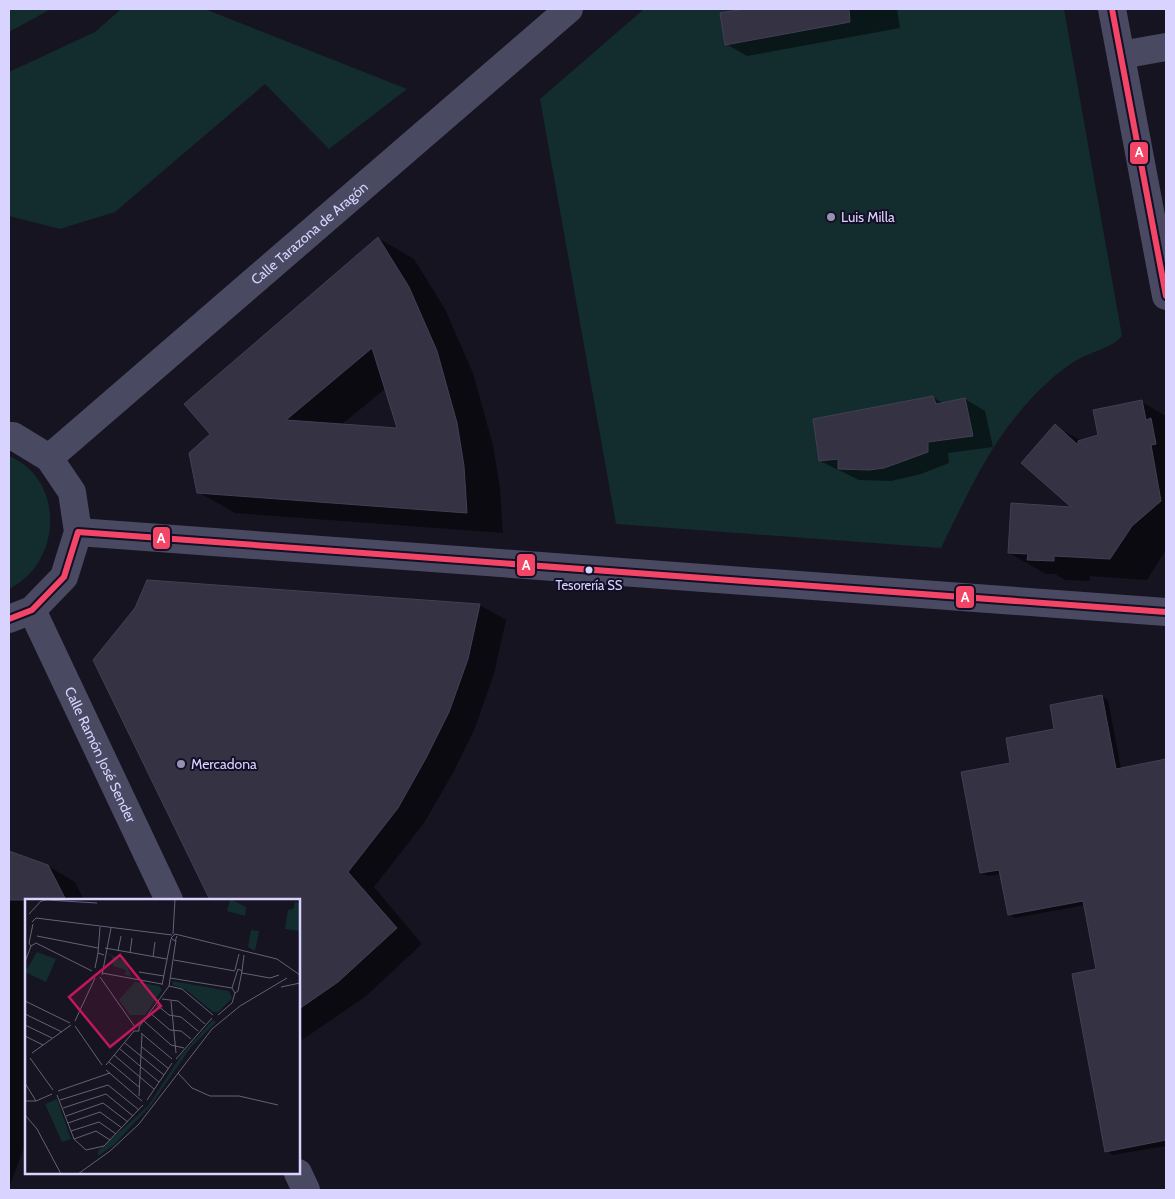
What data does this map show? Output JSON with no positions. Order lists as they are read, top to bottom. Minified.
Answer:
{"streets":{"street":["Calle Tarazona de Aragón","Calle Ramón José Sender"]},"places":["Luis Milla","Tesorería SS","Mercadona"],"lines":["transit line A"]}
